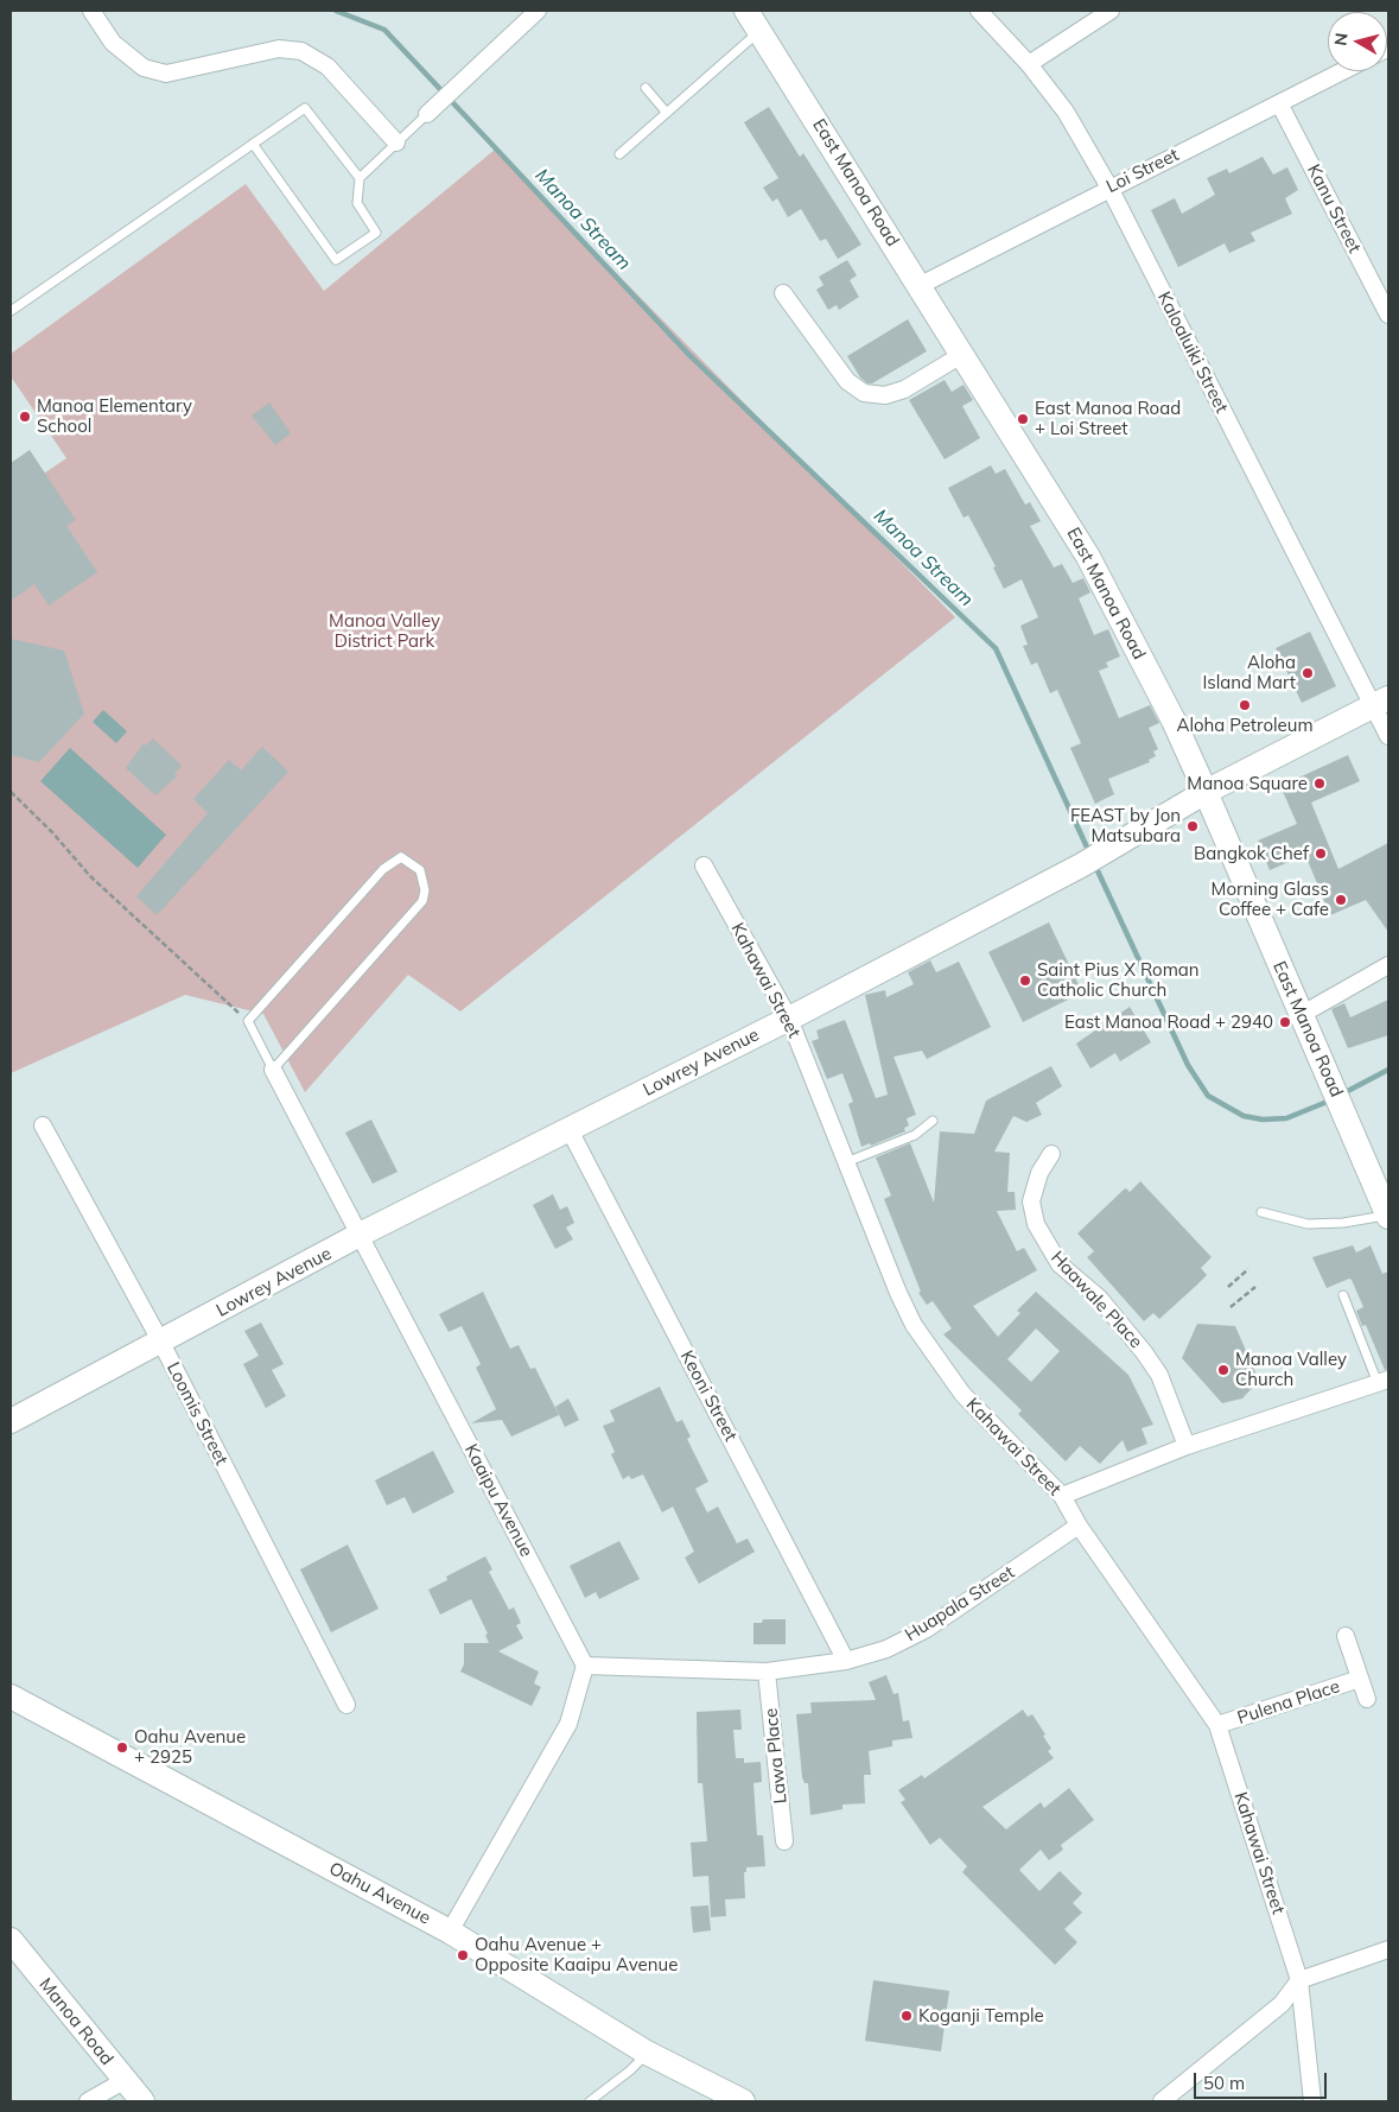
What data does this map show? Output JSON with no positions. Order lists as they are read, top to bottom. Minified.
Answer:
{"streets":{"street":["Loi Street","East Manoa Road","Kanu Street","Kaloaluiki Street","Kahawai Street","Lowrey Avenue","Haawale Place","Keoni Street","Loomis Street","Kaaipu Avenue","Huapala Street","Pulena Place","Lawa Place","Oahu Avenue","Manoa Road"]},"crossings":[["Loi Street","East Manoa Road"],["Loi Street","Kanu Street"],["Loi Street","Kaloaluiki Street"],["East Manoa Road","Lowrey Avenue"],["Kaloaluiki Street","Lowrey Avenue"],["Kahawai Street","Lowrey Avenue"],["Kahawai Street","Huapala Street"],["Kahawai Street","Pulena Place"],["Lowrey Avenue","Keoni Street"],["Lowrey Avenue","Loomis Street"],["Lowrey Avenue","Kaaipu Avenue"],["Keoni Street","Huapala Street"],["Kaaipu Avenue","Huapala Street"],["Huapala Street","Lawa Place"]],"water":["Manoa Stream"],"parks":["Manoa Valley District Park"],"places":["Manoa Elementary School","East Manoa Road + Loi Street","Aloha Island Mart","Aloha Petroleum","Manoa Square","FEAST by Jon Matsubara","Bangkok Chef","Morning Glass Coffee + Cafe","Saint Pius X Roman Catholic Church","East Manoa Road + 2940","Manoa Valley Church","Oahu Avenue + 2925","Oahu Avenue + Opposite Kaaipu Avenue","Koganji Temple"],"scale_bar":"50 m","north":"left"}
